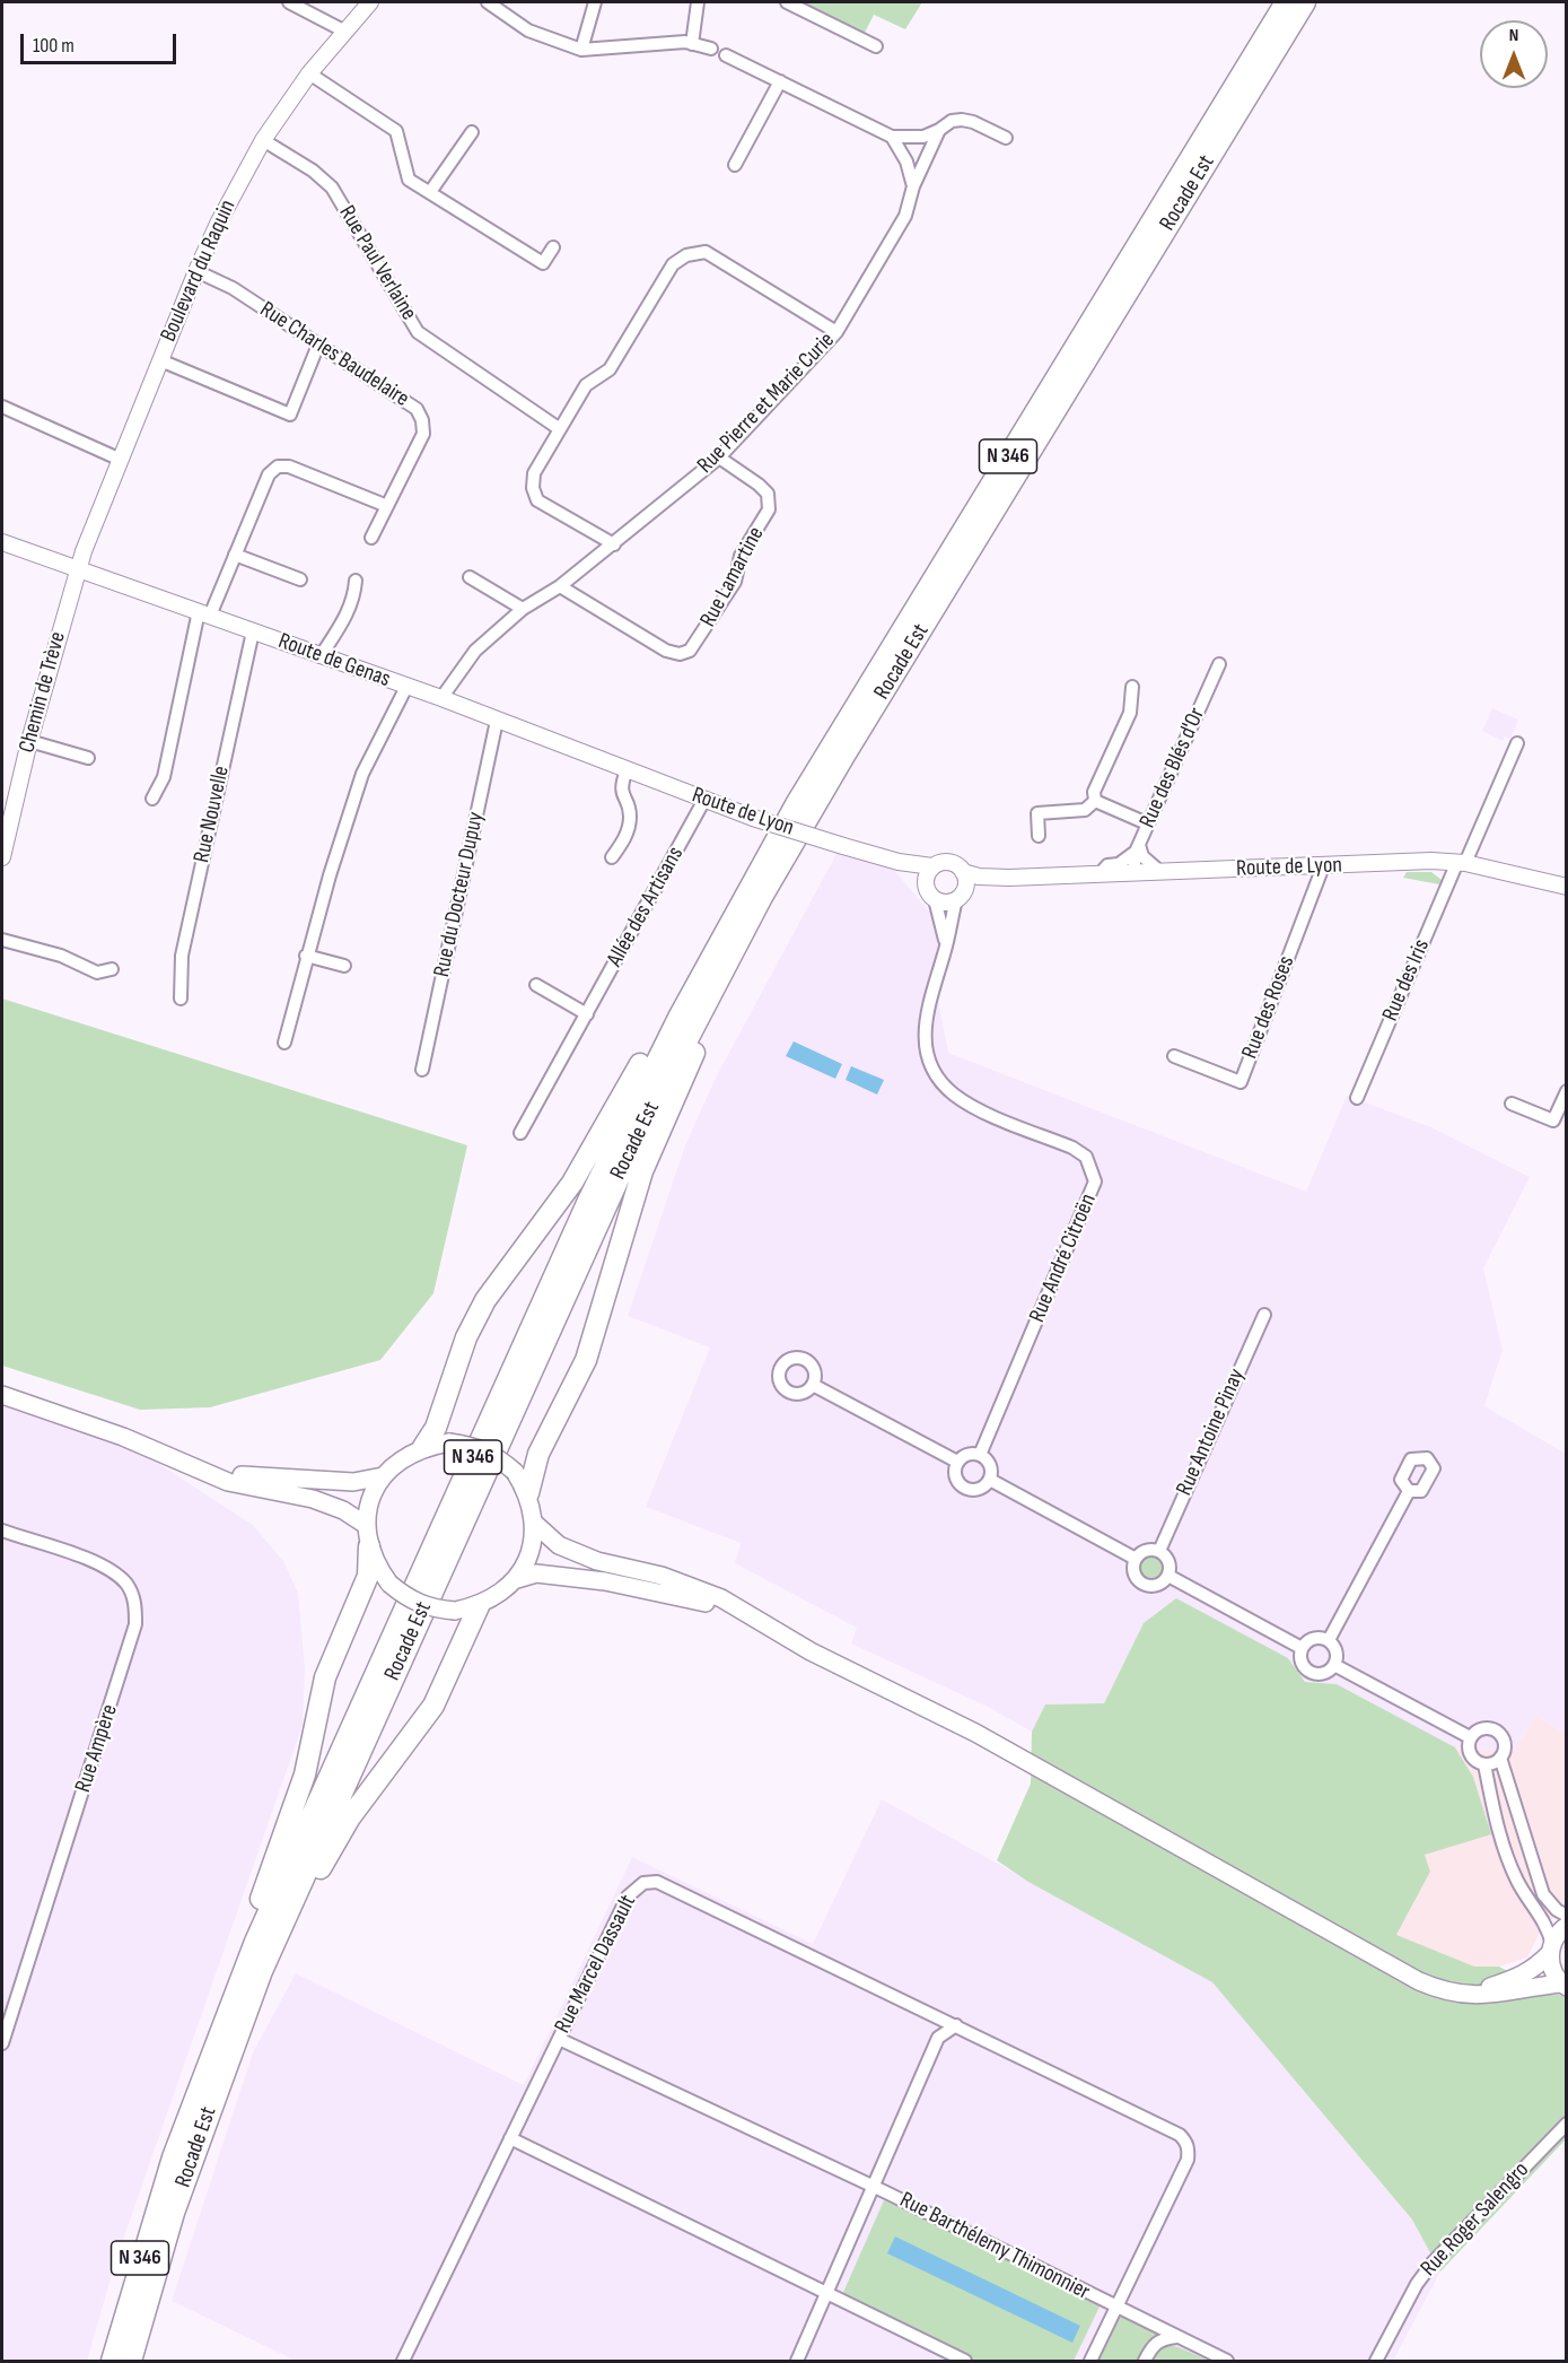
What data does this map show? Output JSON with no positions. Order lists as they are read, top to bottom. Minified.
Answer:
{"streets":{"highway":["Rocade Est","N 346"],"street":["Rue Paul Verlaine","Boulevard du Raquin","Rue Charles Baudelaire","Rue Pierre et Marie Curie","Rue Lamartine","Route de Genas","Chemin de Trève","Rue des Blés d'Or","Route de Lyon","Rue Nouvelle","Rue du Docteur Dupuy","Allée des Artisans","Rue des Iris","Rue des Roses","Rue André Citroën","Rue Antoine Pinay","Rue Ampère","Rue Marcel Dassault","Rue Roger Salengro","Rue Barthélemy Thimonnier"]},"crossings":[["Rue Paul Verlaine","Boulevard du Raquin"],["Boulevard du Raquin","Rue Charles Baudelaire"],["Boulevard du Raquin","Route de Genas"],["Boulevard du Raquin","Chemin de Trève"],["Rue Pierre et Marie Curie","Rue Lamartine"],["Rue Pierre et Marie Curie","Route de Genas"],["Route de Genas","Chemin de Trève"],["Route de Genas","Route de Lyon"],["Route de Genas","Rue Nouvelle"],["Route de Genas","Rue du Docteur Dupuy"],["Rue des Blés d'Or","Route de Lyon"],["Route de Lyon","Allée des Artisans"],["Route de Lyon","Rue des Iris"],["Route de Lyon","Rue des Roses"],["Route de Lyon","Rue André Citroën"],["Rue Marcel Dassault","Rue Barthélemy Thimonnier"]],"scale_bar":"100 m","north":"top"}
